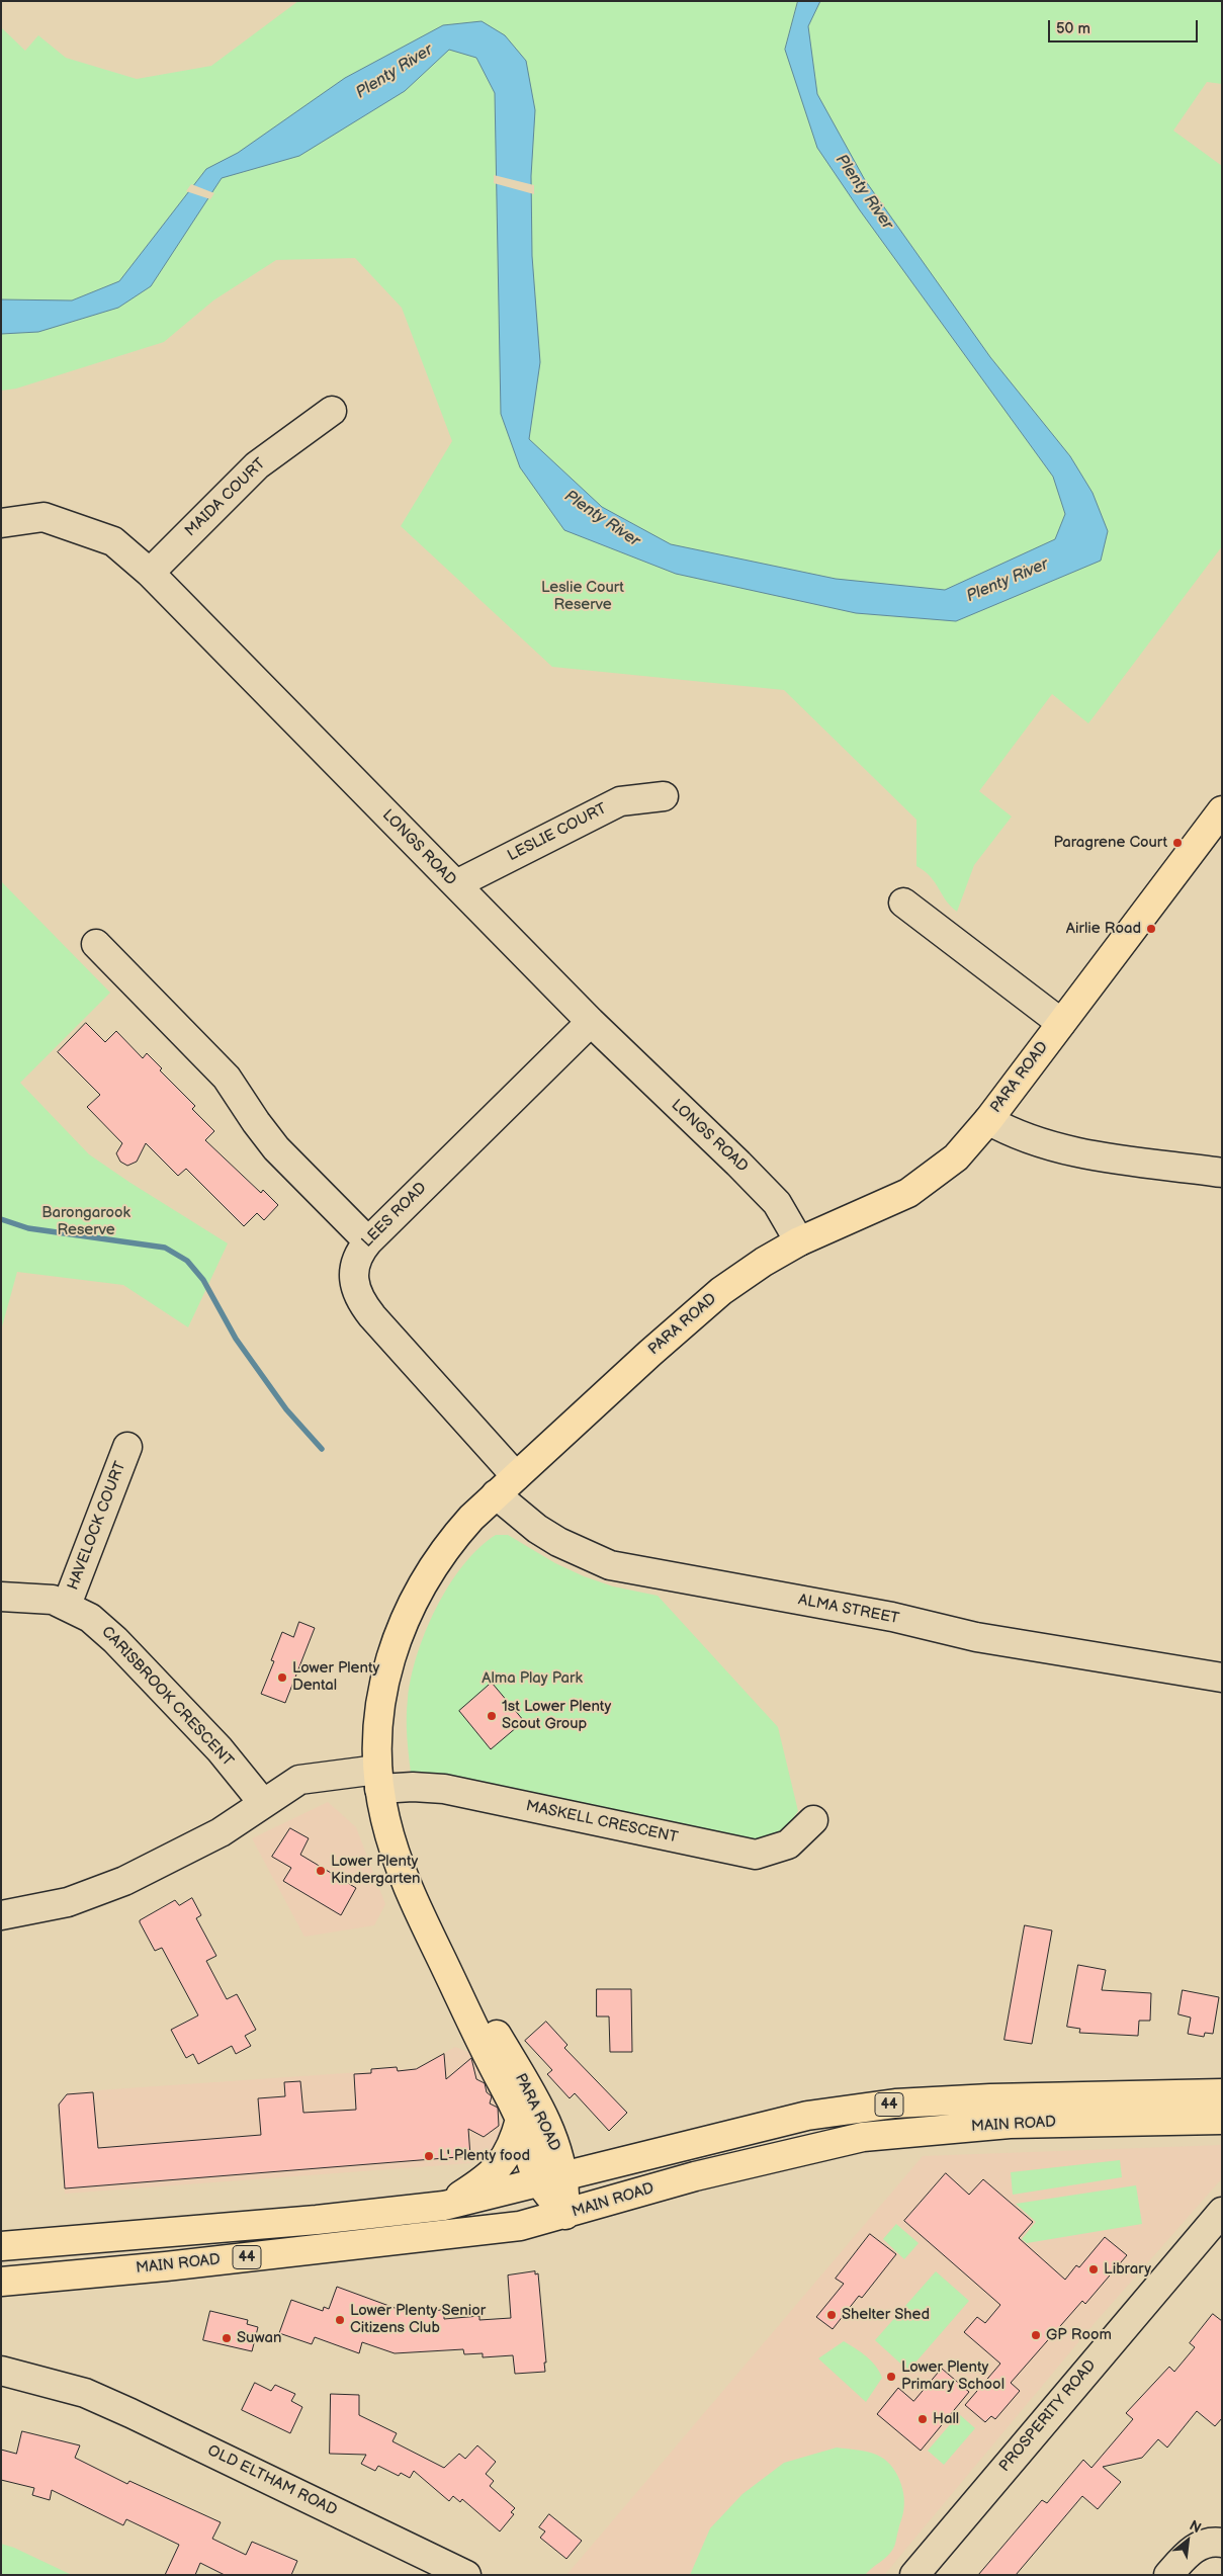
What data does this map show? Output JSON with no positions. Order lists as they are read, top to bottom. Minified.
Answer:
{"streets":{"main road":["PARA ROAD","44","MAIN ROAD"],"street":["MAIDA COURT","LESLIE COURT","LONGS ROAD","LEES ROAD","HAVELOCK COURT","ALMA STREET","CARISBROOK CRESCENT","MASKELL CRESCENT","PROSPERITY ROAD","OLD ELTHAM ROAD"]},"crossings":[["MAIDA COURT","LONGS ROAD"],["LESLIE COURT","LONGS ROAD"],["LONGS ROAD","PARA ROAD"],["LONGS ROAD","LEES ROAD"],["PARA ROAD","LEES ROAD"],["PARA ROAD","ALMA STREET"],["PARA ROAD","MASKELL CRESCENT"],["PARA ROAD","MAIN ROAD"],["HAVELOCK COURT","CARISBROOK CRESCENT"],["CARISBROOK CRESCENT","MASKELL CRESCENT"]],"water":["Plenty River"],"parks":["Leslie Court Reserve","Barongarook Reserve","Alma Play Park"],"places":["Paragrene Court","Airlie Road","Lower Plenty Dental","1st Lower Plenty Scout Group","Lower Plenty Kindergarten","L' Plenty food","Library","Shelter Shed","Lower Plenty Senior Citizens Club","GP Room","Suwan","Lower Plenty Primary School","Hall"],"scale_bar":"50 m","north":"top right"}
